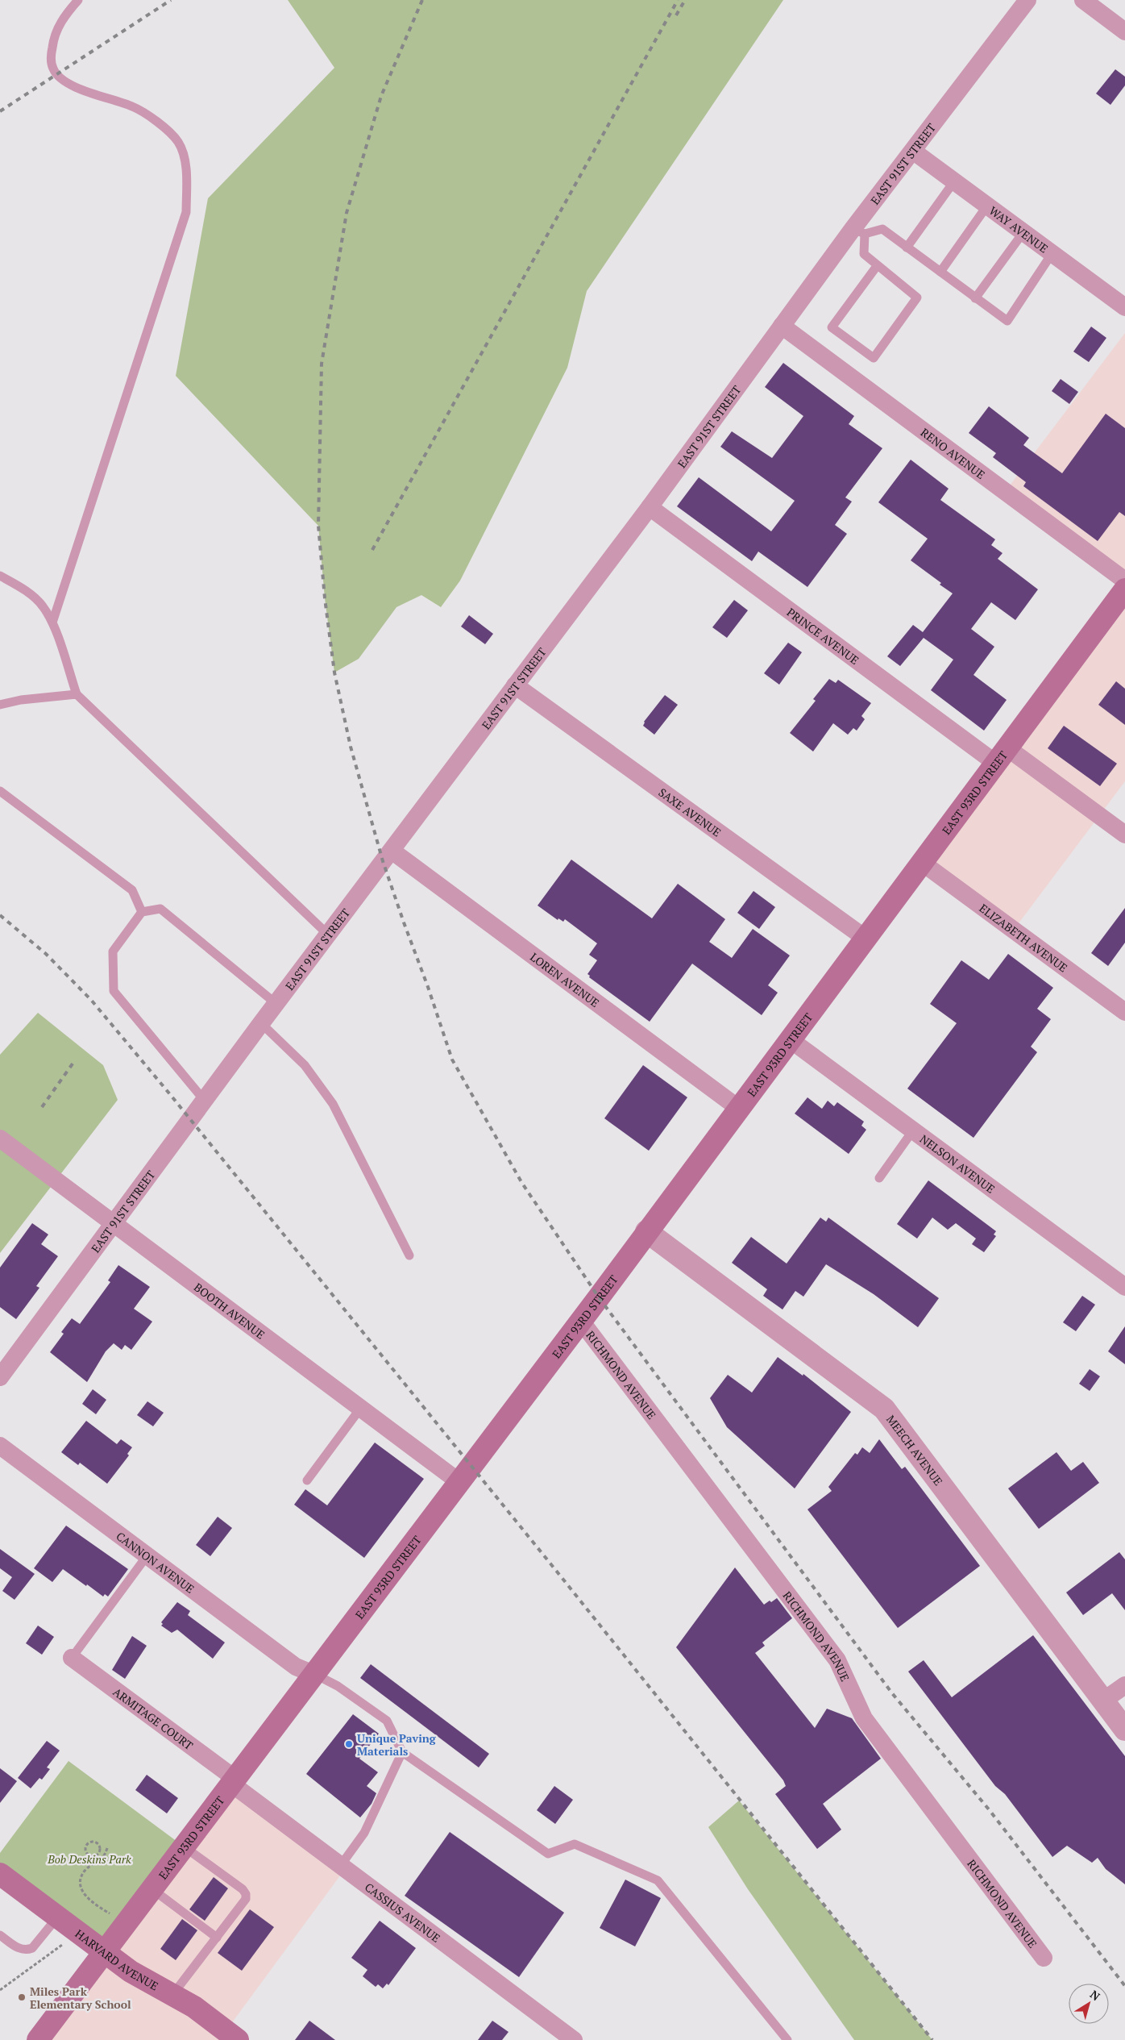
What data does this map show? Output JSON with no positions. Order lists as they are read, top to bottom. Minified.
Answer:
{"streets":{"main road":["EAST 93RD STREET","HARVARD AVENUE"],"street":["EAST 91ST STREET","WAY AVENUE","RENO AVENUE","PRINCE AVENUE","SAXE AVENUE","ELIZABETH AVENUE","LOREN AVENUE","NELSON AVENUE","BOOTH AVENUE","RICHMOND AVENUE","MEECH AVENUE","CANNON AVENUE","ARMITAGE COURT","CASSIUS AVENUE"]},"crossings":[["EAST 91ST STREET","WAY AVENUE"],["EAST 91ST STREET","RENO AVENUE"],["EAST 91ST STREET","PRINCE AVENUE"],["EAST 91ST STREET","SAXE AVENUE"],["EAST 91ST STREET","LOREN AVENUE"],["EAST 91ST STREET","BOOTH AVENUE"],["PRINCE AVENUE","EAST 93RD STREET"],["EAST 93RD STREET","SAXE AVENUE"],["EAST 93RD STREET","ELIZABETH AVENUE"],["EAST 93RD STREET","LOREN AVENUE"],["EAST 93RD STREET","NELSON AVENUE"],["EAST 93RD STREET","BOOTH AVENUE"],["EAST 93RD STREET","RICHMOND AVENUE"],["EAST 93RD STREET","MEECH AVENUE"],["EAST 93RD STREET","CANNON AVENUE"],["EAST 93RD STREET","ARMITAGE COURT"],["EAST 93RD STREET","CASSIUS AVENUE"],["EAST 93RD STREET","HARVARD AVENUE"],["ARMITAGE COURT","CASSIUS AVENUE"]],"parks":["Bob Deskins Park"],"places":["Unique Paving Materials","Miles Park Elementary School"],"north":"top right"}
